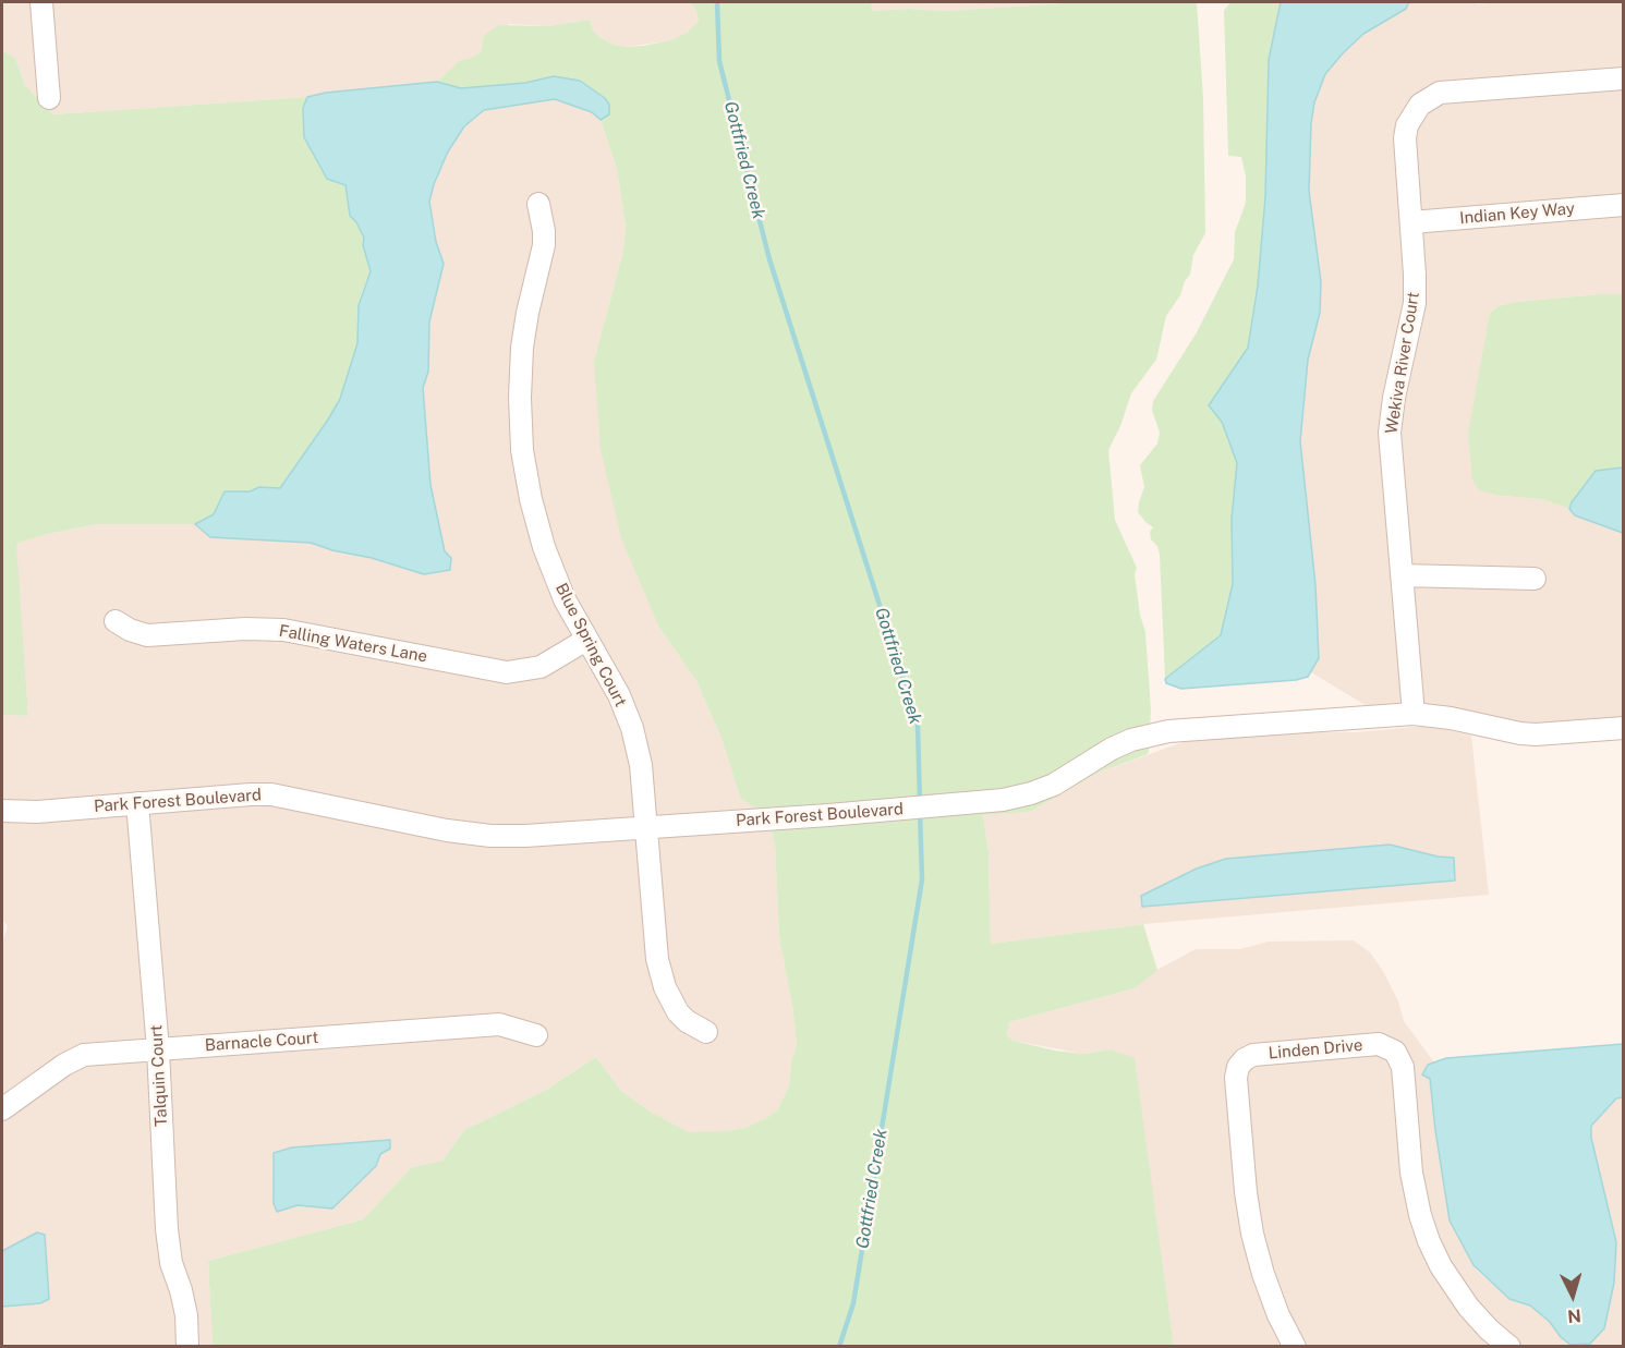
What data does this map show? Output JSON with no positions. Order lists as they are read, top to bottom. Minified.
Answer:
{"streets":{"street":["Indian Key Way","Wekiva River Court","Falling Waters Lane","Blue Spring Court","Park Forest Boulevard","Barnacle Court","Linden Drive","Talquin Court"]},"crossings":[["Indian Key Way","Wekiva River Court"],["Wekiva River Court","Park Forest Boulevard"],["Falling Waters Lane","Blue Spring Court"],["Blue Spring Court","Park Forest Boulevard"],["Park Forest Boulevard","Talquin Court"],["Barnacle Court","Talquin Court"]],"water":["Gottfried Creek"],"north":"bottom"}
